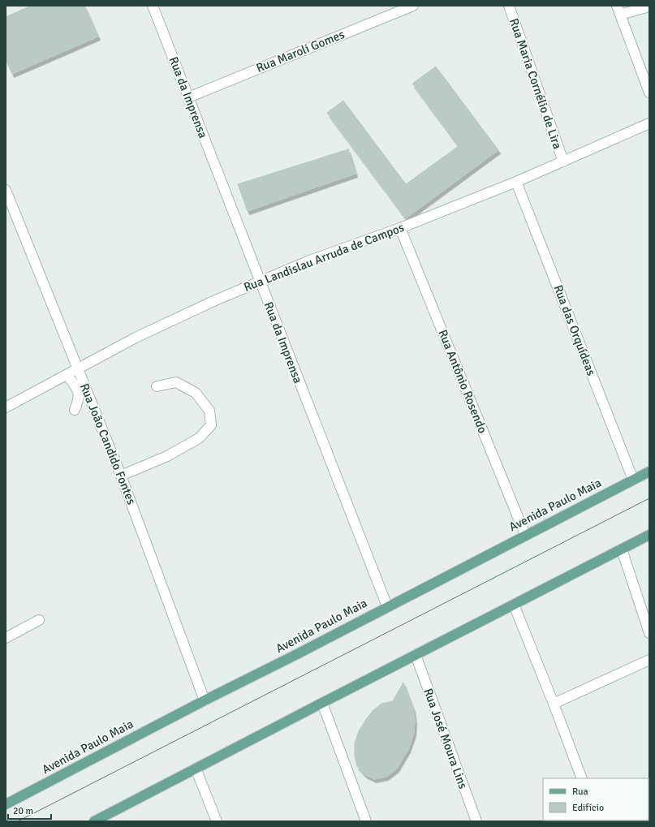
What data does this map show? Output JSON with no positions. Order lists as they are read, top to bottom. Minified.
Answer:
{"streets":{"main road":["Avenida Paulo Maia"],"street":["Rua Maroli Gomes","Rua Maria Cornélio de Lira","Rua da Imprensa","Rua Landislau Arruda de Campos","Rua das Orquídeas","Rua Antônio Rosendo","Rua João Candido Fontes","Rua José Moura Lins"]},"crossings":[["Rua Maroli Gomes","Rua da Imprensa"],["Rua Maria Cornélio de Lira","Rua Landislau Arruda de Campos"],["Rua da Imprensa","Rua Landislau Arruda de Campos"],["Rua da Imprensa","Avenida Paulo Maia"],["Rua Landislau Arruda de Campos","Rua das Orquídeas"],["Rua Landislau Arruda de Campos","Rua Antônio Rosendo"],["Rua Landislau Arruda de Campos","Rua João Candido Fontes"],["Rua das Orquídeas","Avenida Paulo Maia"],["Rua Antônio Rosendo","Avenida Paulo Maia"],["Rua João Candido Fontes","Avenida Paulo Maia"]],"legend":["Rua","Edifício"],"scale_bar":"20 m"}
